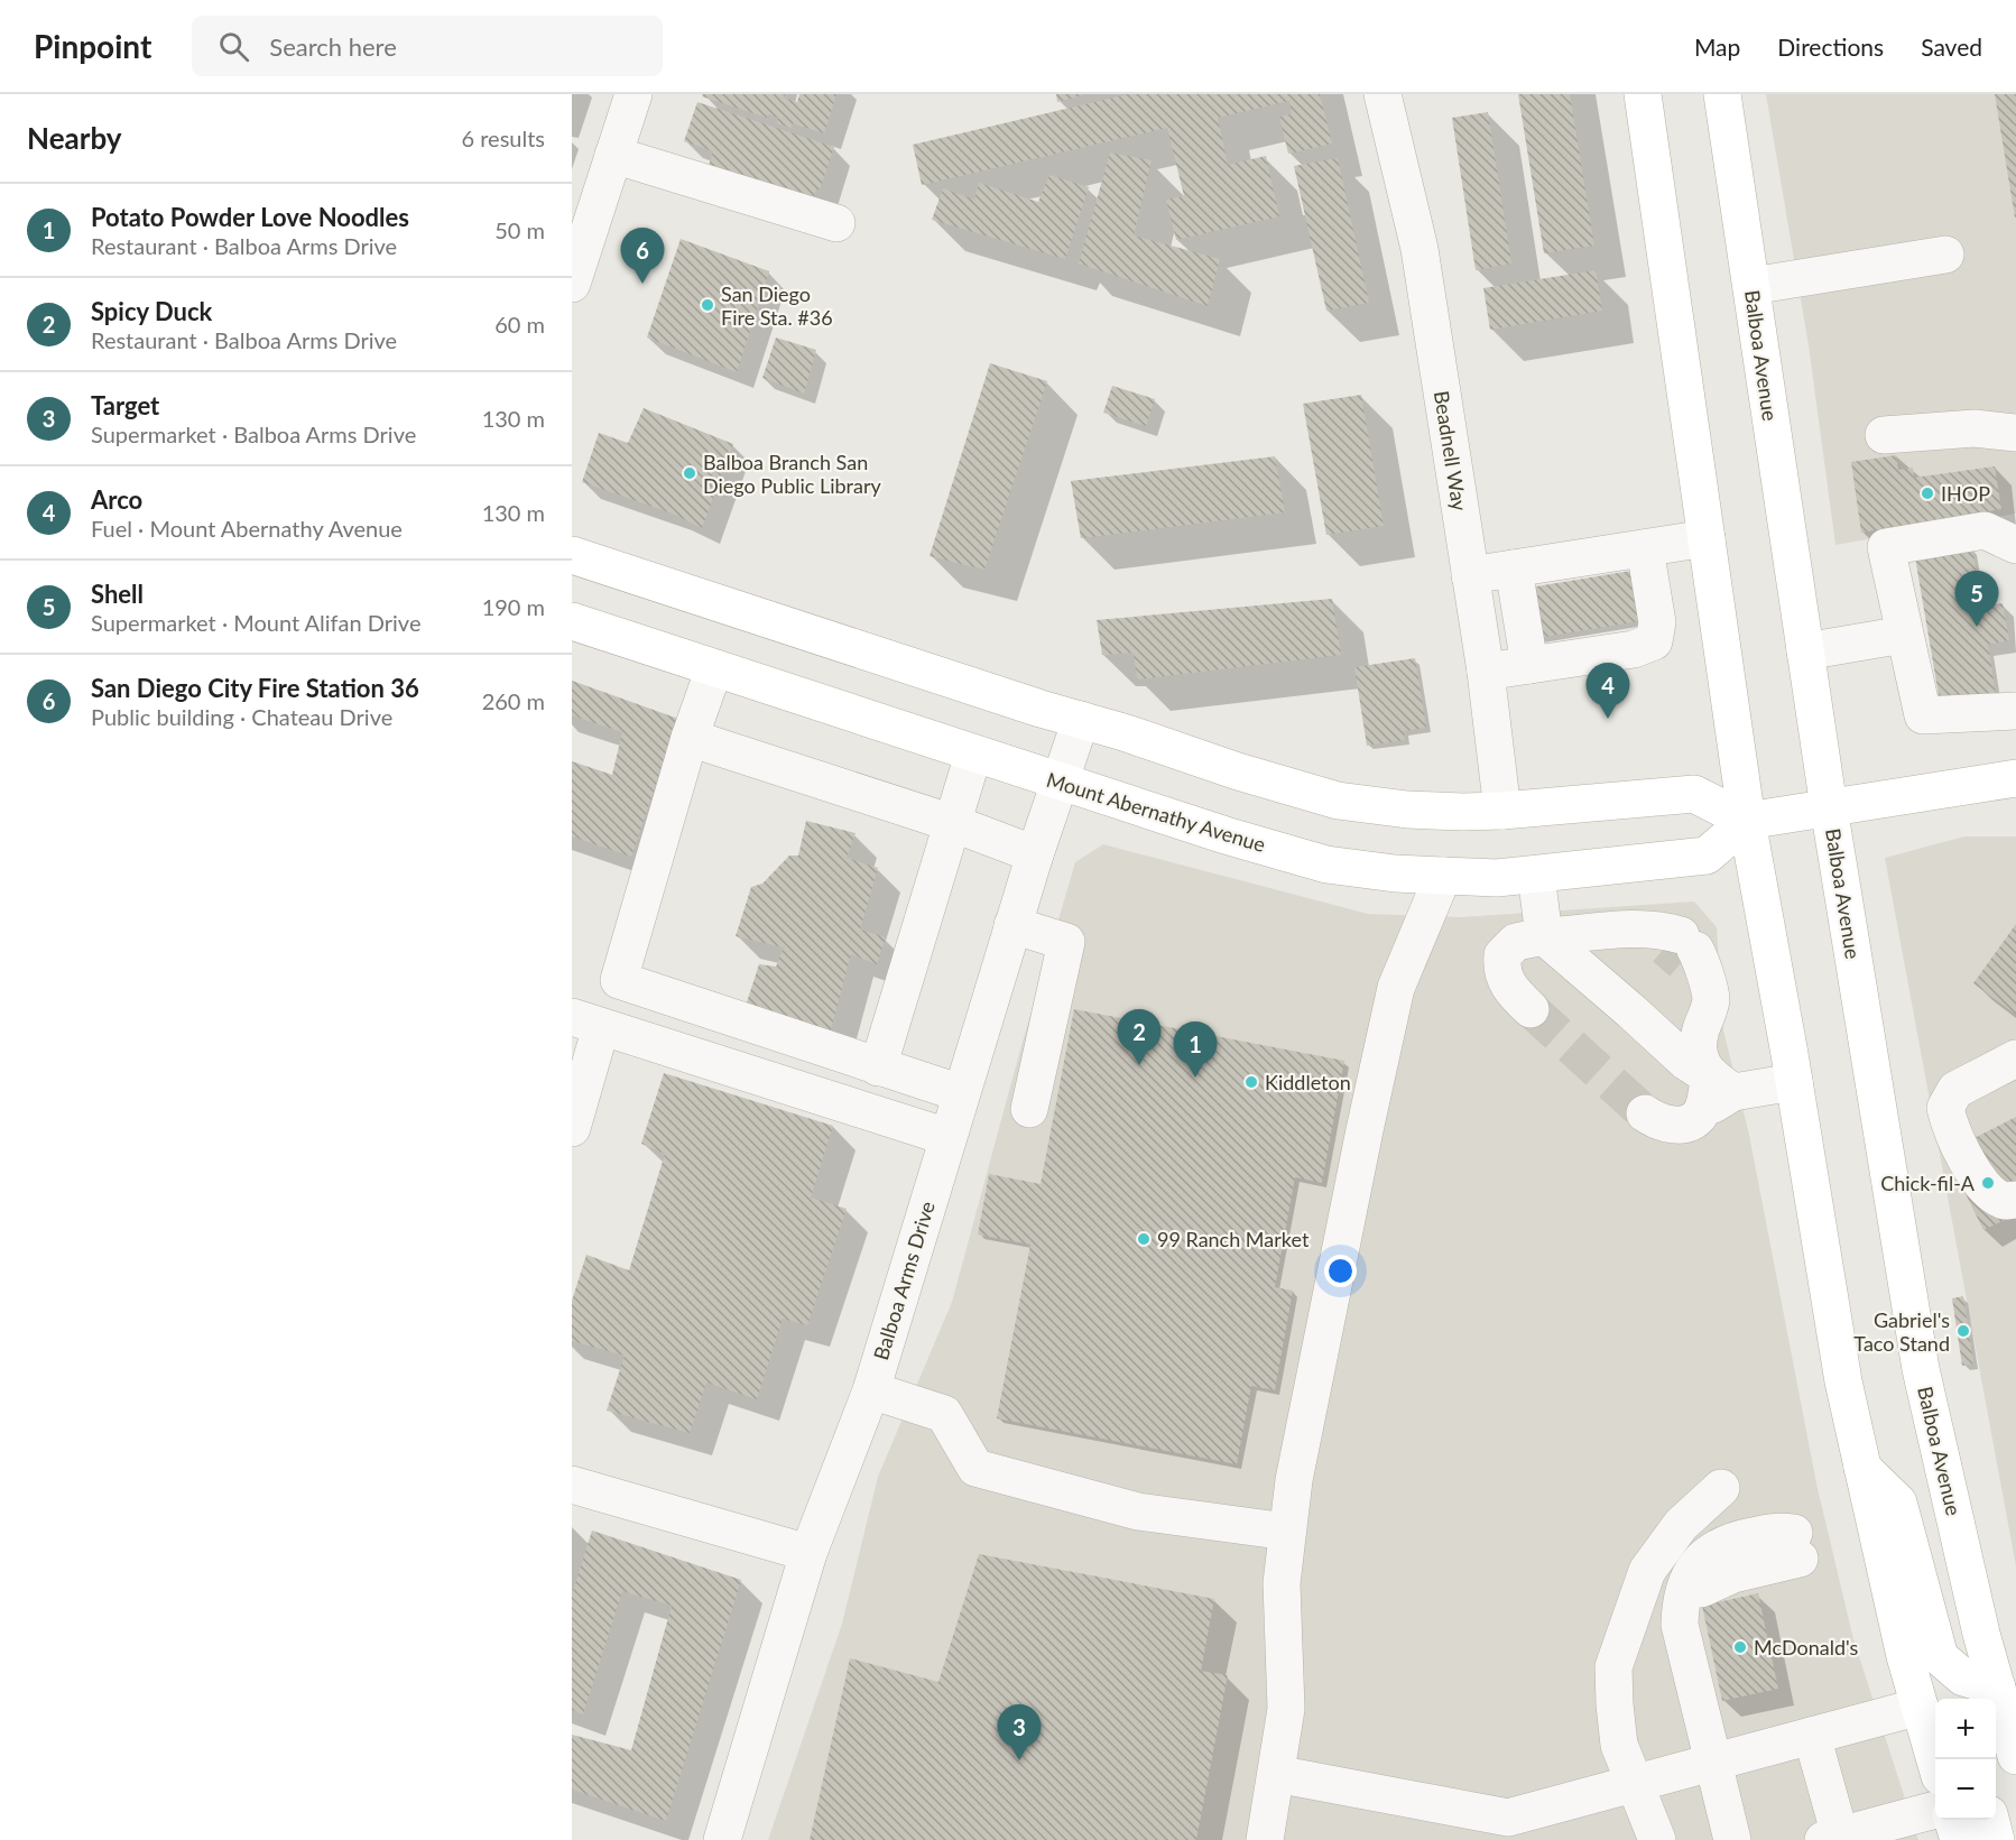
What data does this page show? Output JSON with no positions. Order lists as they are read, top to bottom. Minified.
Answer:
{"streets":{"main road":["Balboa Avenue","Mount Abernathy Avenue"],"street":["Beadnell Way","Balboa Arms Drive"]},"crossings":[["Mount Abernathy Avenue","Balboa Arms Drive"]],"places":["San Diego Fire Sta. #36","Balboa Branch San Diego Public Library","IHOP","Kiddleton","Chick-fil-A","99 Ranch Market","Gabriel's Taco Stand","McDonald's"],"page":{"header":"Pinpoint","search":"Search here","nav":["Map","Directions","Saved"],"heading":["Nearby","6 results"],"list":[{"mark":"1","name":"Potato Powder Love Noodles","note":"Restaurant · Balboa Arms Drive","value":"50 m"},{"mark":"2","name":"Spicy Duck","note":"Restaurant · Balboa Arms Drive","value":"60 m"},{"mark":"3","name":"Target","note":"Supermarket · Balboa Arms Drive","value":"130 m"},{"mark":"4","name":"Arco","note":"Fuel · Mount Abernathy Avenue","value":"130 m"},{"mark":"5","name":"Shell","note":"Supermarket · Mount Alifan Drive","value":"190 m"},{"mark":"6","name":"San Diego City Fire Station 36","note":"Public building · Chateau Drive","value":"260 m"}],"pins":["6","5","4","2","1","3"],"map_buttons":["+","−"]}}
